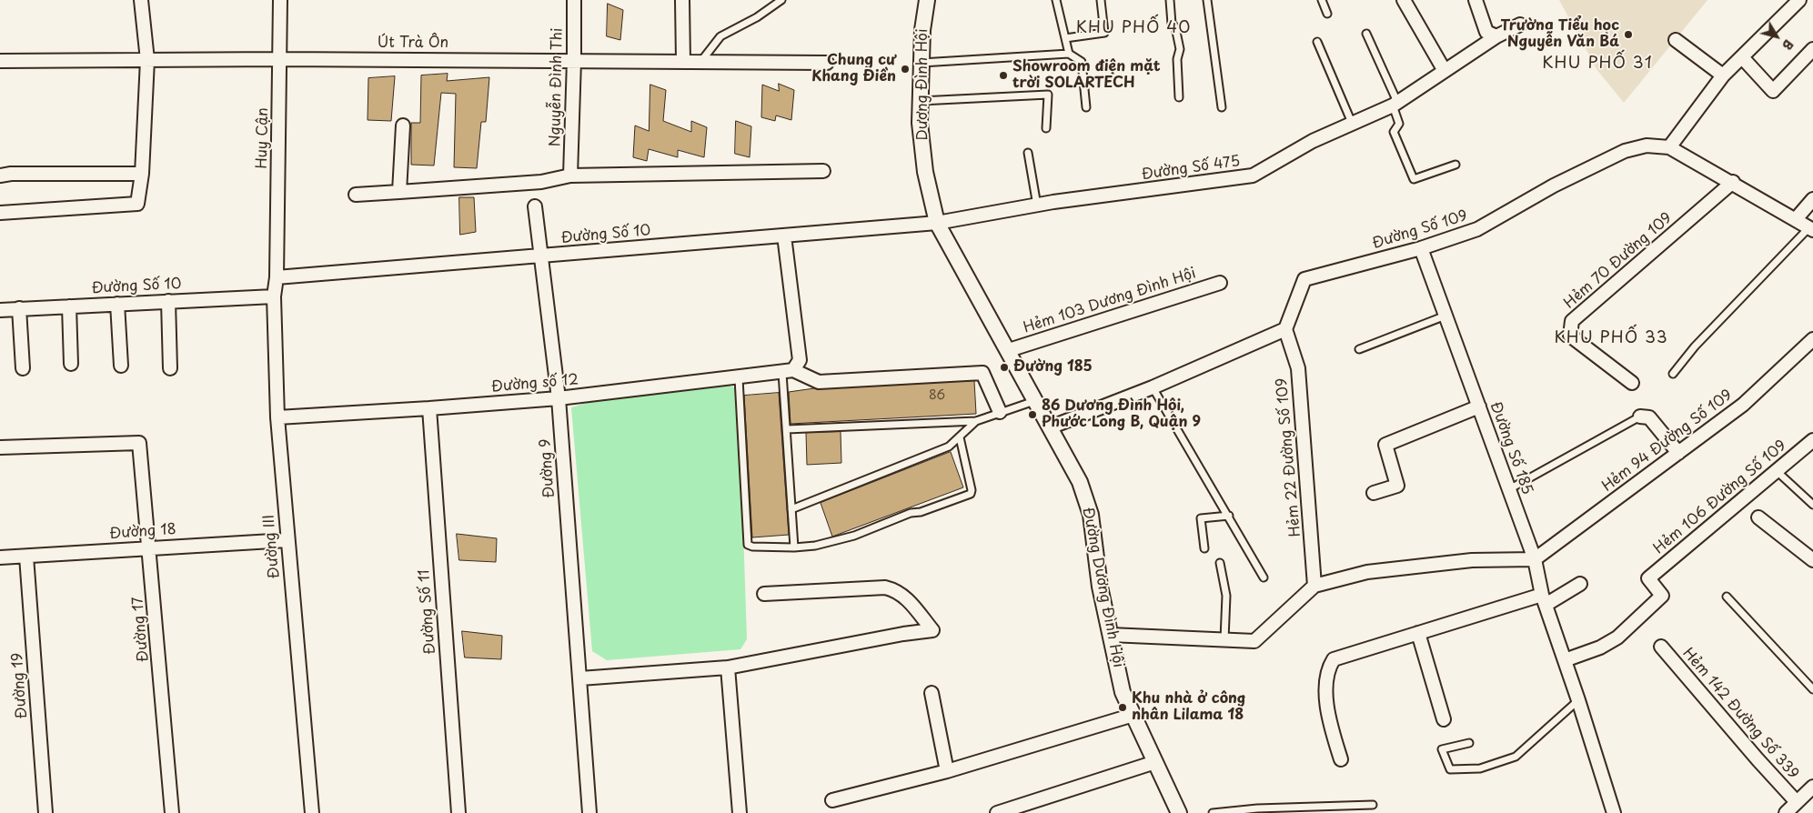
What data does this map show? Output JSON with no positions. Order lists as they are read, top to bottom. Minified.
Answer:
{"streets":{"street":["Út Trà Ôn","Dương Đình Hội","Nguyễn Đình Thi","Huy Cận","Đường Số 475","Đường Số 109","Đường Số 10","Hẻm 70 Đường 109","Hẻm 103 Dương Đình Hội","Đường số 12","Hẻm 94 Đường Số 109","Đường Số 185","Hẻm 22 Đường Số 109","Đường 9","Hẻm 106 Đường Số 109","Đường 18","Đường III","Đường Dương Đình Hội","Đường Số 11","Đường 17","Đường 19","Hẻm 142 Đường Số 339"]},"crossings":[["Út Trà Ôn","Nguyễn Đình Thi"],["Út Trà Ôn","Huy Cận"],["Dương Đình Hội","Đường Số 475"],["Dương Đình Hội","Đường Số 10"],["Dương Đình Hội","Đường Dương Đình Hội"],["Huy Cận","Đường Số 10"],["Huy Cận","Đường III"],["Đường Số 475","Đường Số 10"],["Đường Số 475","Đường Dương Đình Hội"],["Đường Số 109","Hẻm 70 Đường 109"],["Đường Số 109","Đường Số 185"],["Đường Số 109","Hẻm 22 Đường Số 109"],["Đường Số 10","Đường 9"],["Đường Số 10","Đường III"],["Đường Số 10","Đường Dương Đình Hội"],["Hẻm 103 Dương Đình Hội","Đường Dương Đình Hội"],["Đường số 12","Đường 9"],["Đường số 12","Đường III"],["Đường số 12","Đường Số 11"],["Hẻm 94 Đường Số 109","Đường Số 185"],["Đường Số 185","Hẻm 106 Đường Số 109"],["Đường 18","Đường III"],["Đường 18","Đường 17"],["Đường 18","Đường 19"]],"districts":["KHU PHỐ 40","KHU PHỐ 31","KHU PHỐ 33"],"places":["Trường Tiểu học Nguyễn Văn Bá","Chung cư Khang Điền","Showroom điện mặt trời SOLARTECH","Đường 185","86 Dương Đình Hội, Phước Long B, Quận 9","Khu nhà ở công nhân Lilama 18"],"house_numbers":["86"],"north":"bottom right"}
